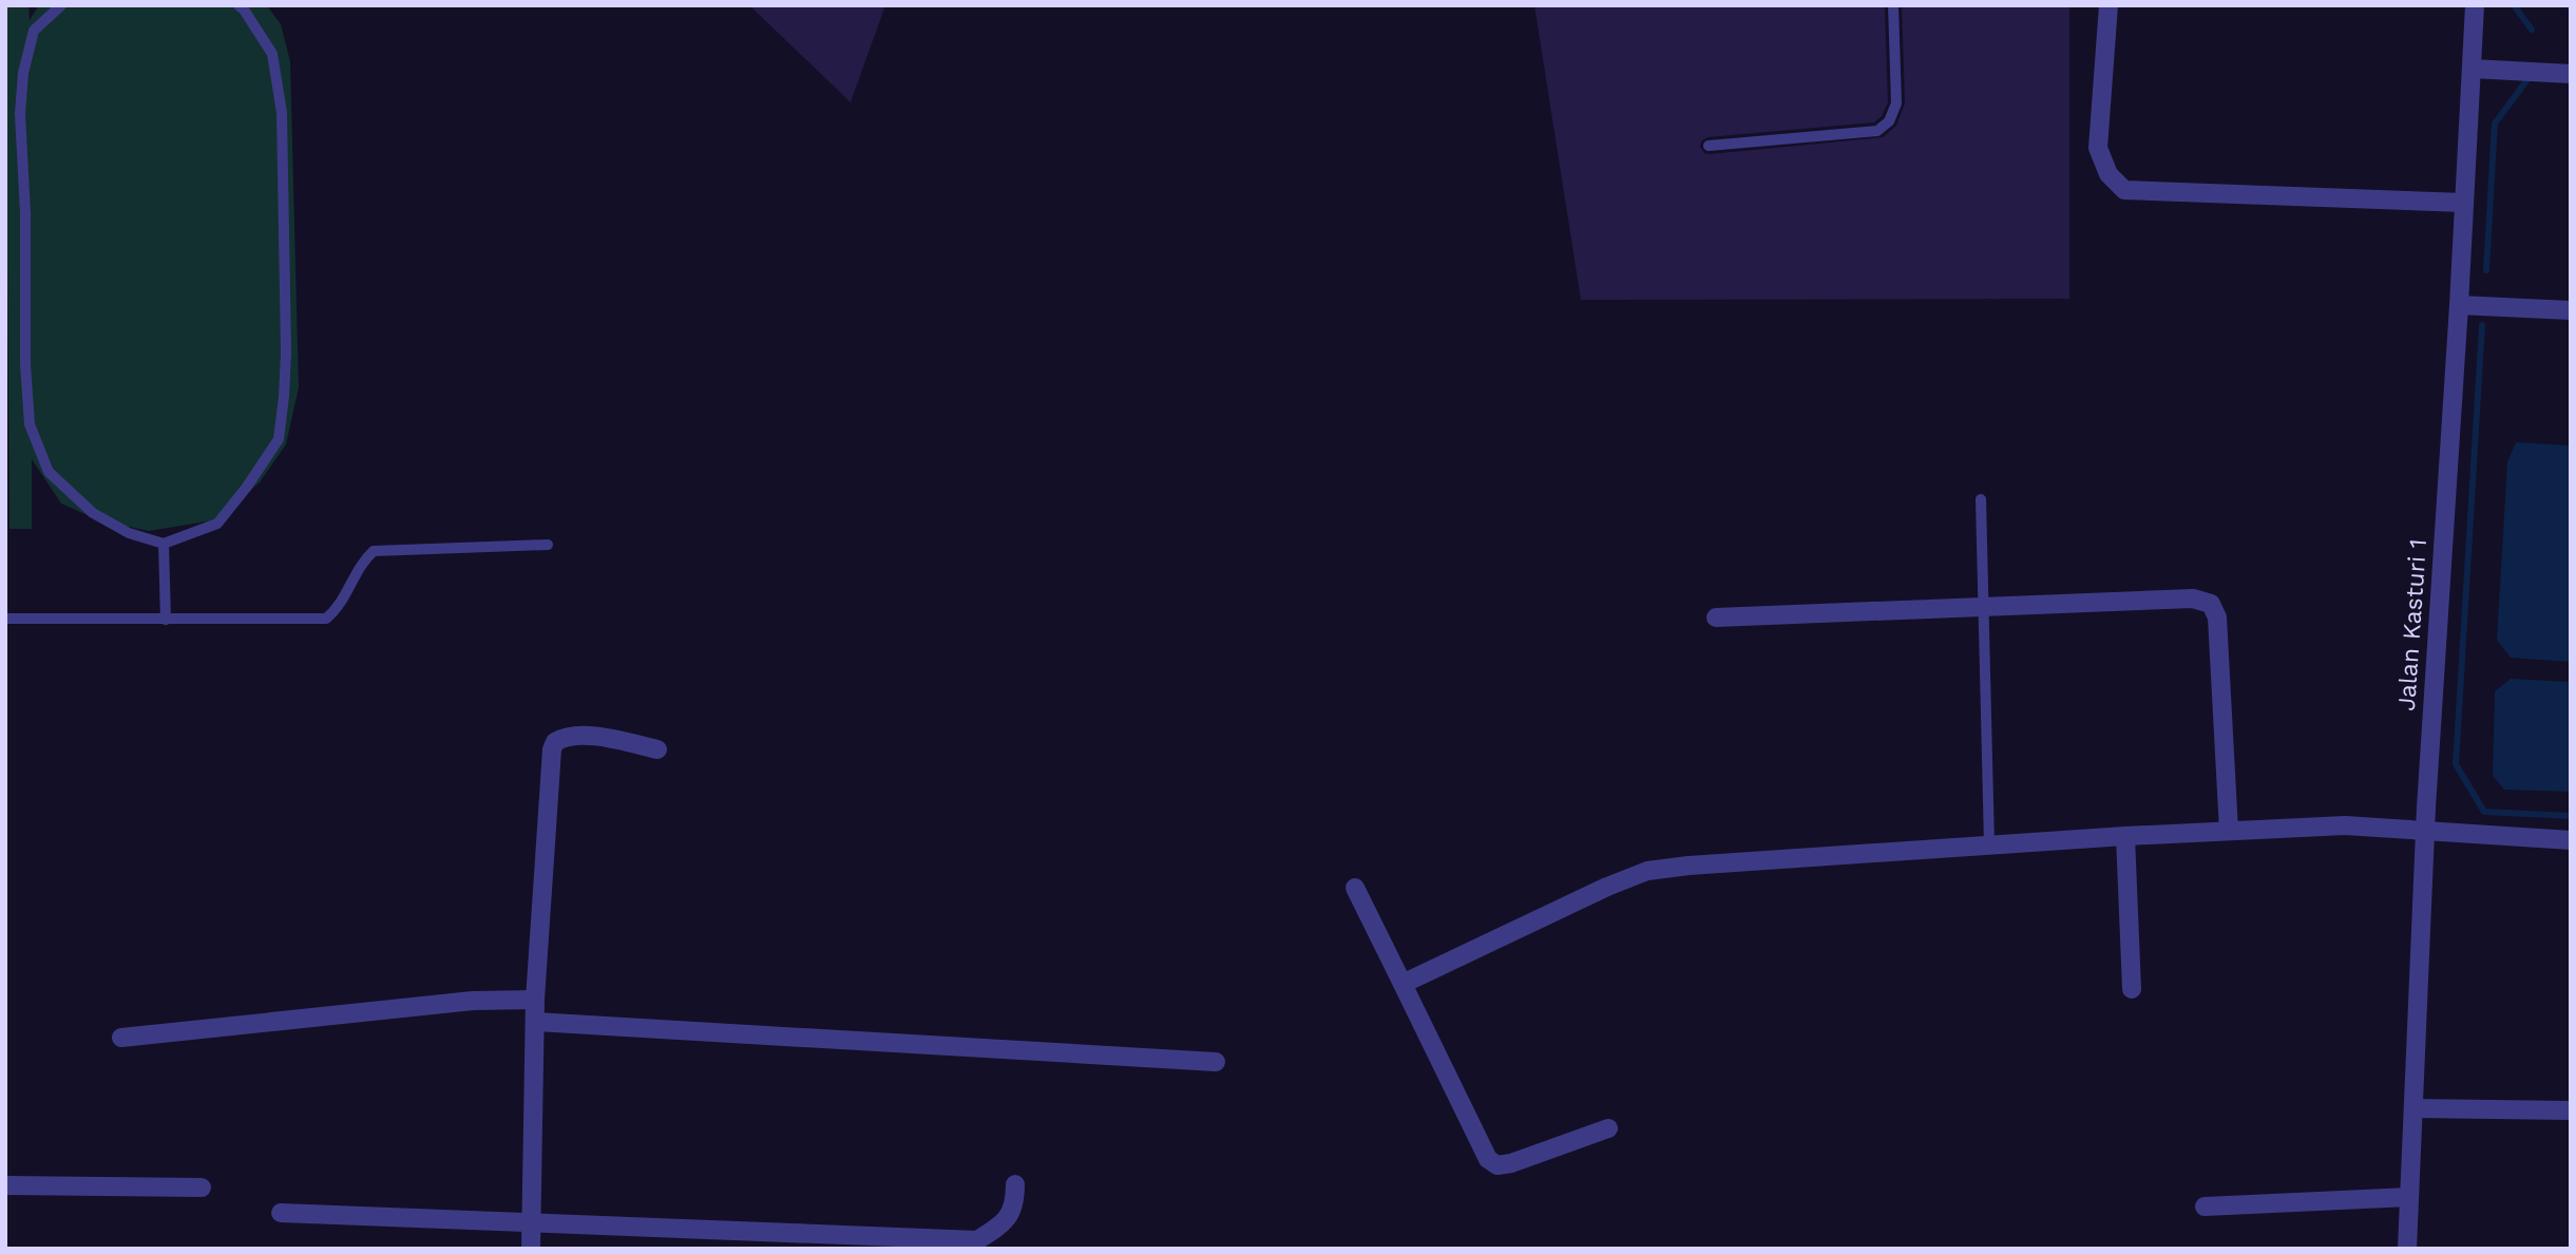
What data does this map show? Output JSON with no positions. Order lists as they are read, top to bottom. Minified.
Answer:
{"streets":{"street":["Jalan Kasturi 1"]}}
